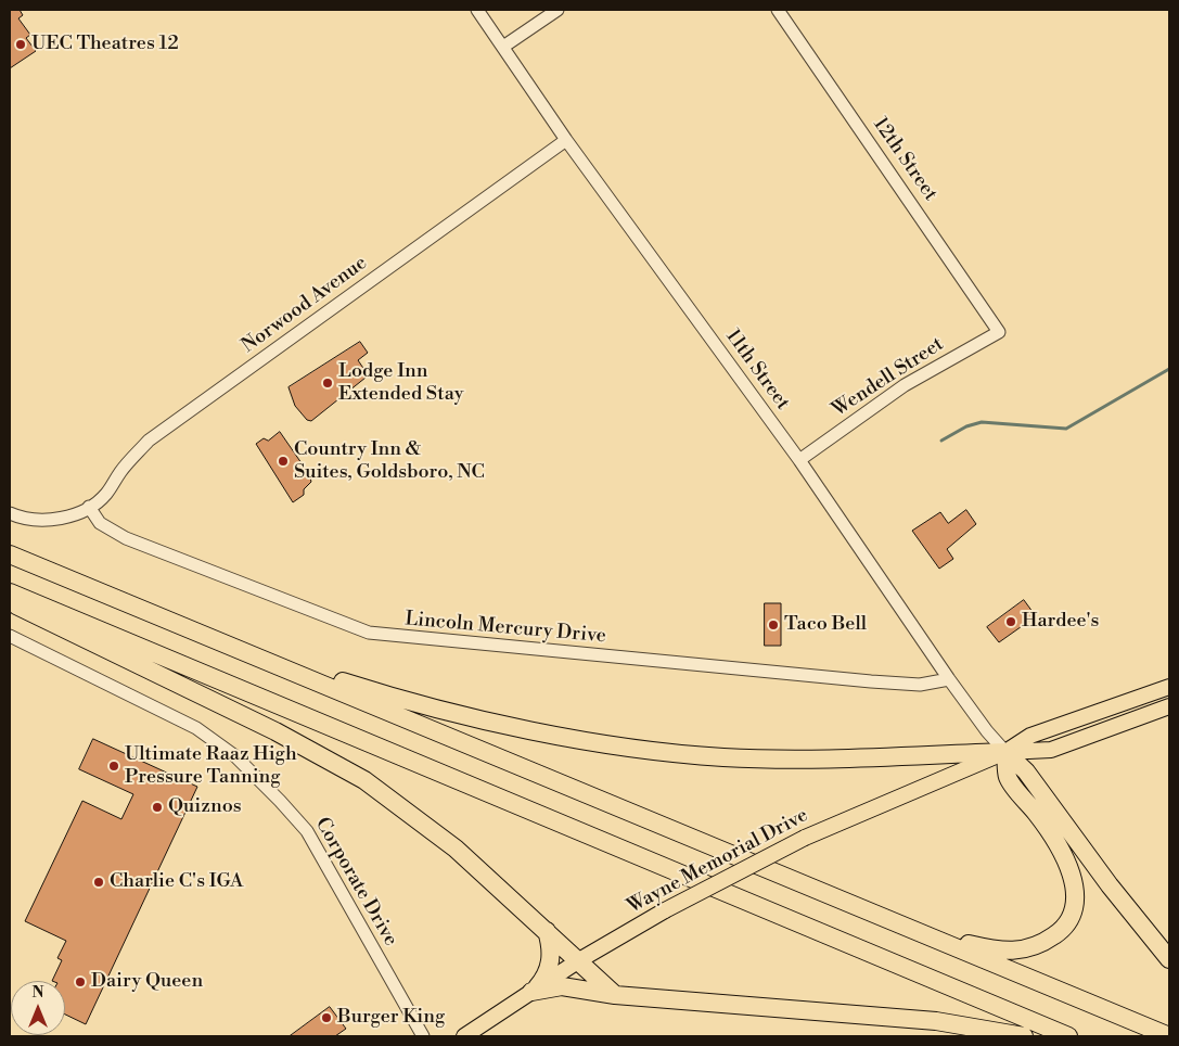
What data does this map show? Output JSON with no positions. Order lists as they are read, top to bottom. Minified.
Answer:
{"streets":{"main road":["Wayne Memorial Drive"],"street":["12th Street","Norwood Avenue","11th Street","Wendell Street","Lincoln Mercury Drive","Corporate Drive"]},"crossings":[["12th Street","Wendell Street"],["Norwood Avenue","11th Street"],["Norwood Avenue","Lincoln Mercury Drive"],["11th Street","Wendell Street"],["11th Street","Lincoln Mercury Drive"],["11th Street","Wayne Memorial Drive"]],"places":["UEC Theatres 12","Lodge Inn Extended Stay","Country Inn & Suites, Goldsboro, NC","Hardee's","Taco Bell","Ultimate Raaz High Pressure Tanning","Quiznos","Charlie C's IGA","Dairy Queen","Burger King"],"north":"top"}
